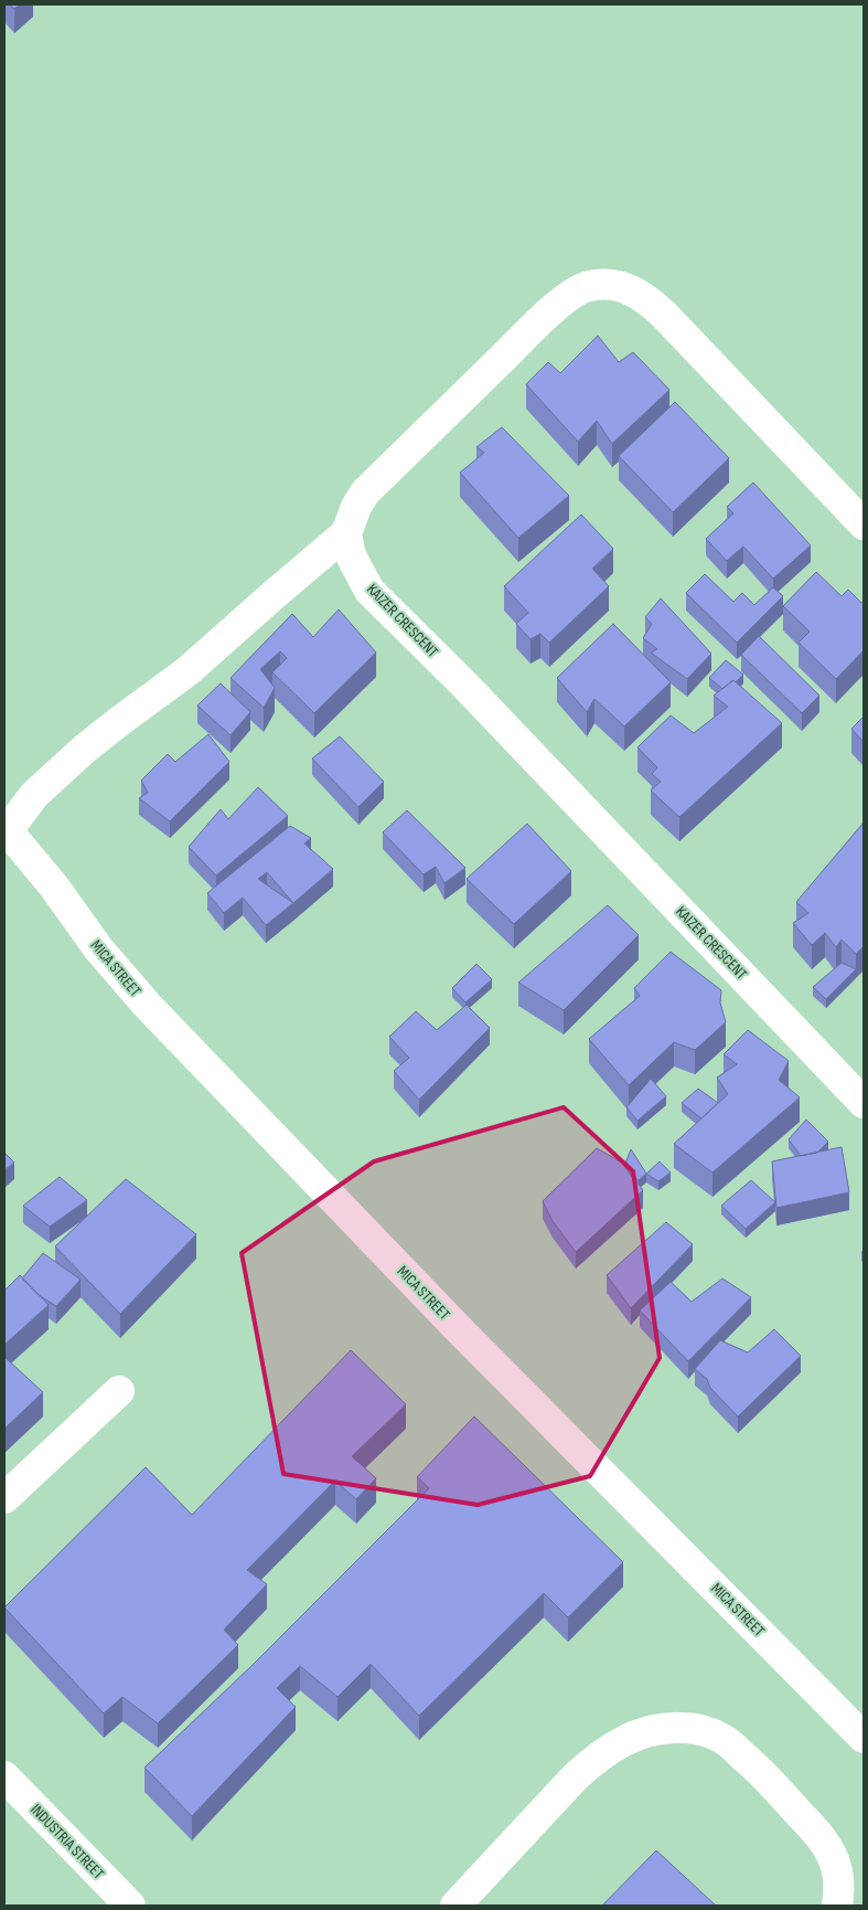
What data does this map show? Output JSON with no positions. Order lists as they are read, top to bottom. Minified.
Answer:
{"streets":{"street":["KAIZER CRESCENT","MICA STREET","INDUSTRIA STREET"]}}
